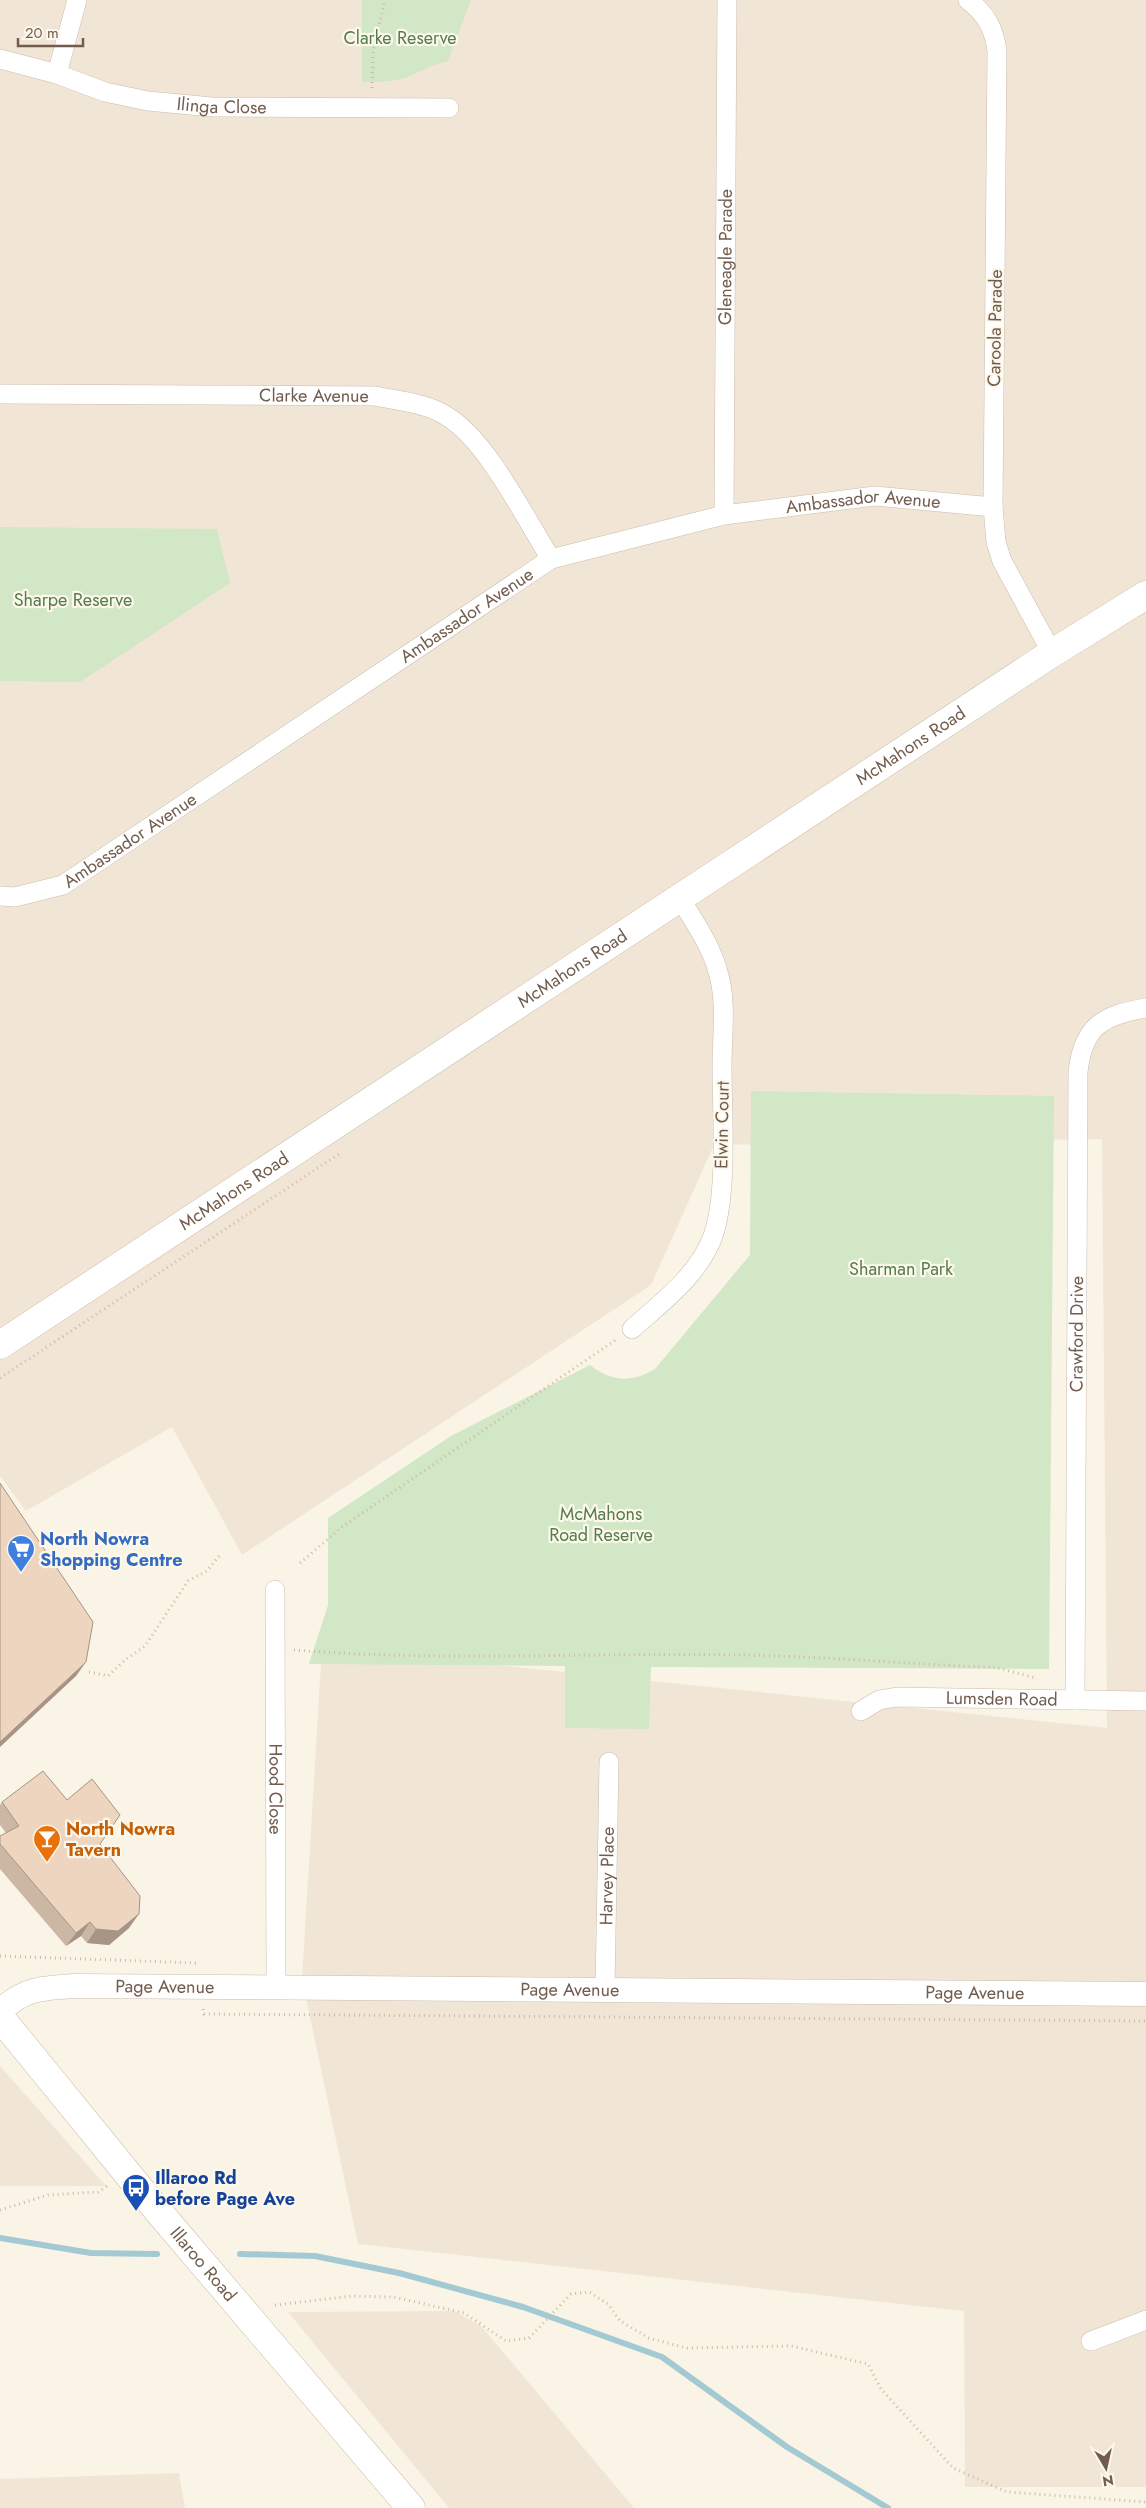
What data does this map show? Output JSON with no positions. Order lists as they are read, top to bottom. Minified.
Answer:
{"streets":{"main road":["McMahons Road","Illaroo Road"],"street":["Ilinga Close","Gleneagle Parade","Caroola Parade","Clarke Avenue","Ambassador Avenue","Elwin Court","Crawford Drive","Lumsden Road","Hood Close","Harvey Place","Page Avenue"]},"crossings":[["Gleneagle Parade","Ambassador Avenue"],["Caroola Parade","Ambassador Avenue"],["Caroola Parade","McMahons Road"],["Clarke Avenue","Ambassador Avenue"],["McMahons Road","Elwin Court"],["Crawford Drive","Lumsden Road"],["Hood Close","Page Avenue"],["Harvey Place","Page Avenue"]],"parks":["Clarke Reserve","Sharpe Reserve","Sharman Park","McMahons Road Reserve"],"places":{"supermarket":["North Nowra Shopping Centre"],"bar":["North Nowra Tavern"],"bus stop":["Illaroo Rd before Page Ave"]},"scale_bar":"20 m","north":"bottom"}
